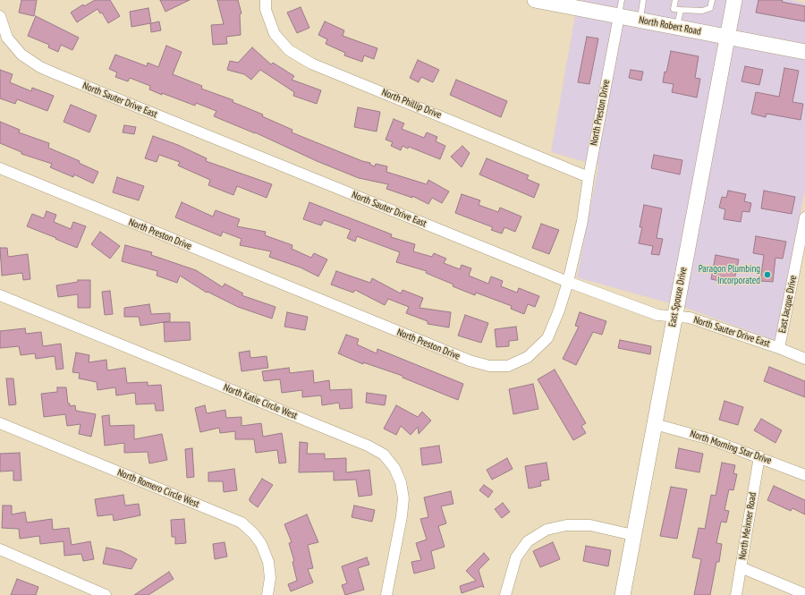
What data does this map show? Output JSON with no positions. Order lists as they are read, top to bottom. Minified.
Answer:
{"streets":{"street":["North Robert Road","North Sauter Drive East","North Phillip Drive","North Preston Drive","East Spouse Drive","East Jacque Drive","North Katie Circle West","North Morning Star Drive","North Romero Circle West","North Meixner Road"]},"crossings":[["North Robert Road","North Preston Drive"],["North Robert Road","East Spouse Drive"],["North Sauter Drive East","North Preston Drive"],["North Sauter Drive East","East Spouse Drive"],["North Sauter Drive East","East Jacque Drive"],["North Phillip Drive","North Preston Drive"],["East Spouse Drive","North Morning Star Drive"],["North Morning Star Drive","North Meixner Road"]],"places":["Paragon Plumbing Incorporated"]}
